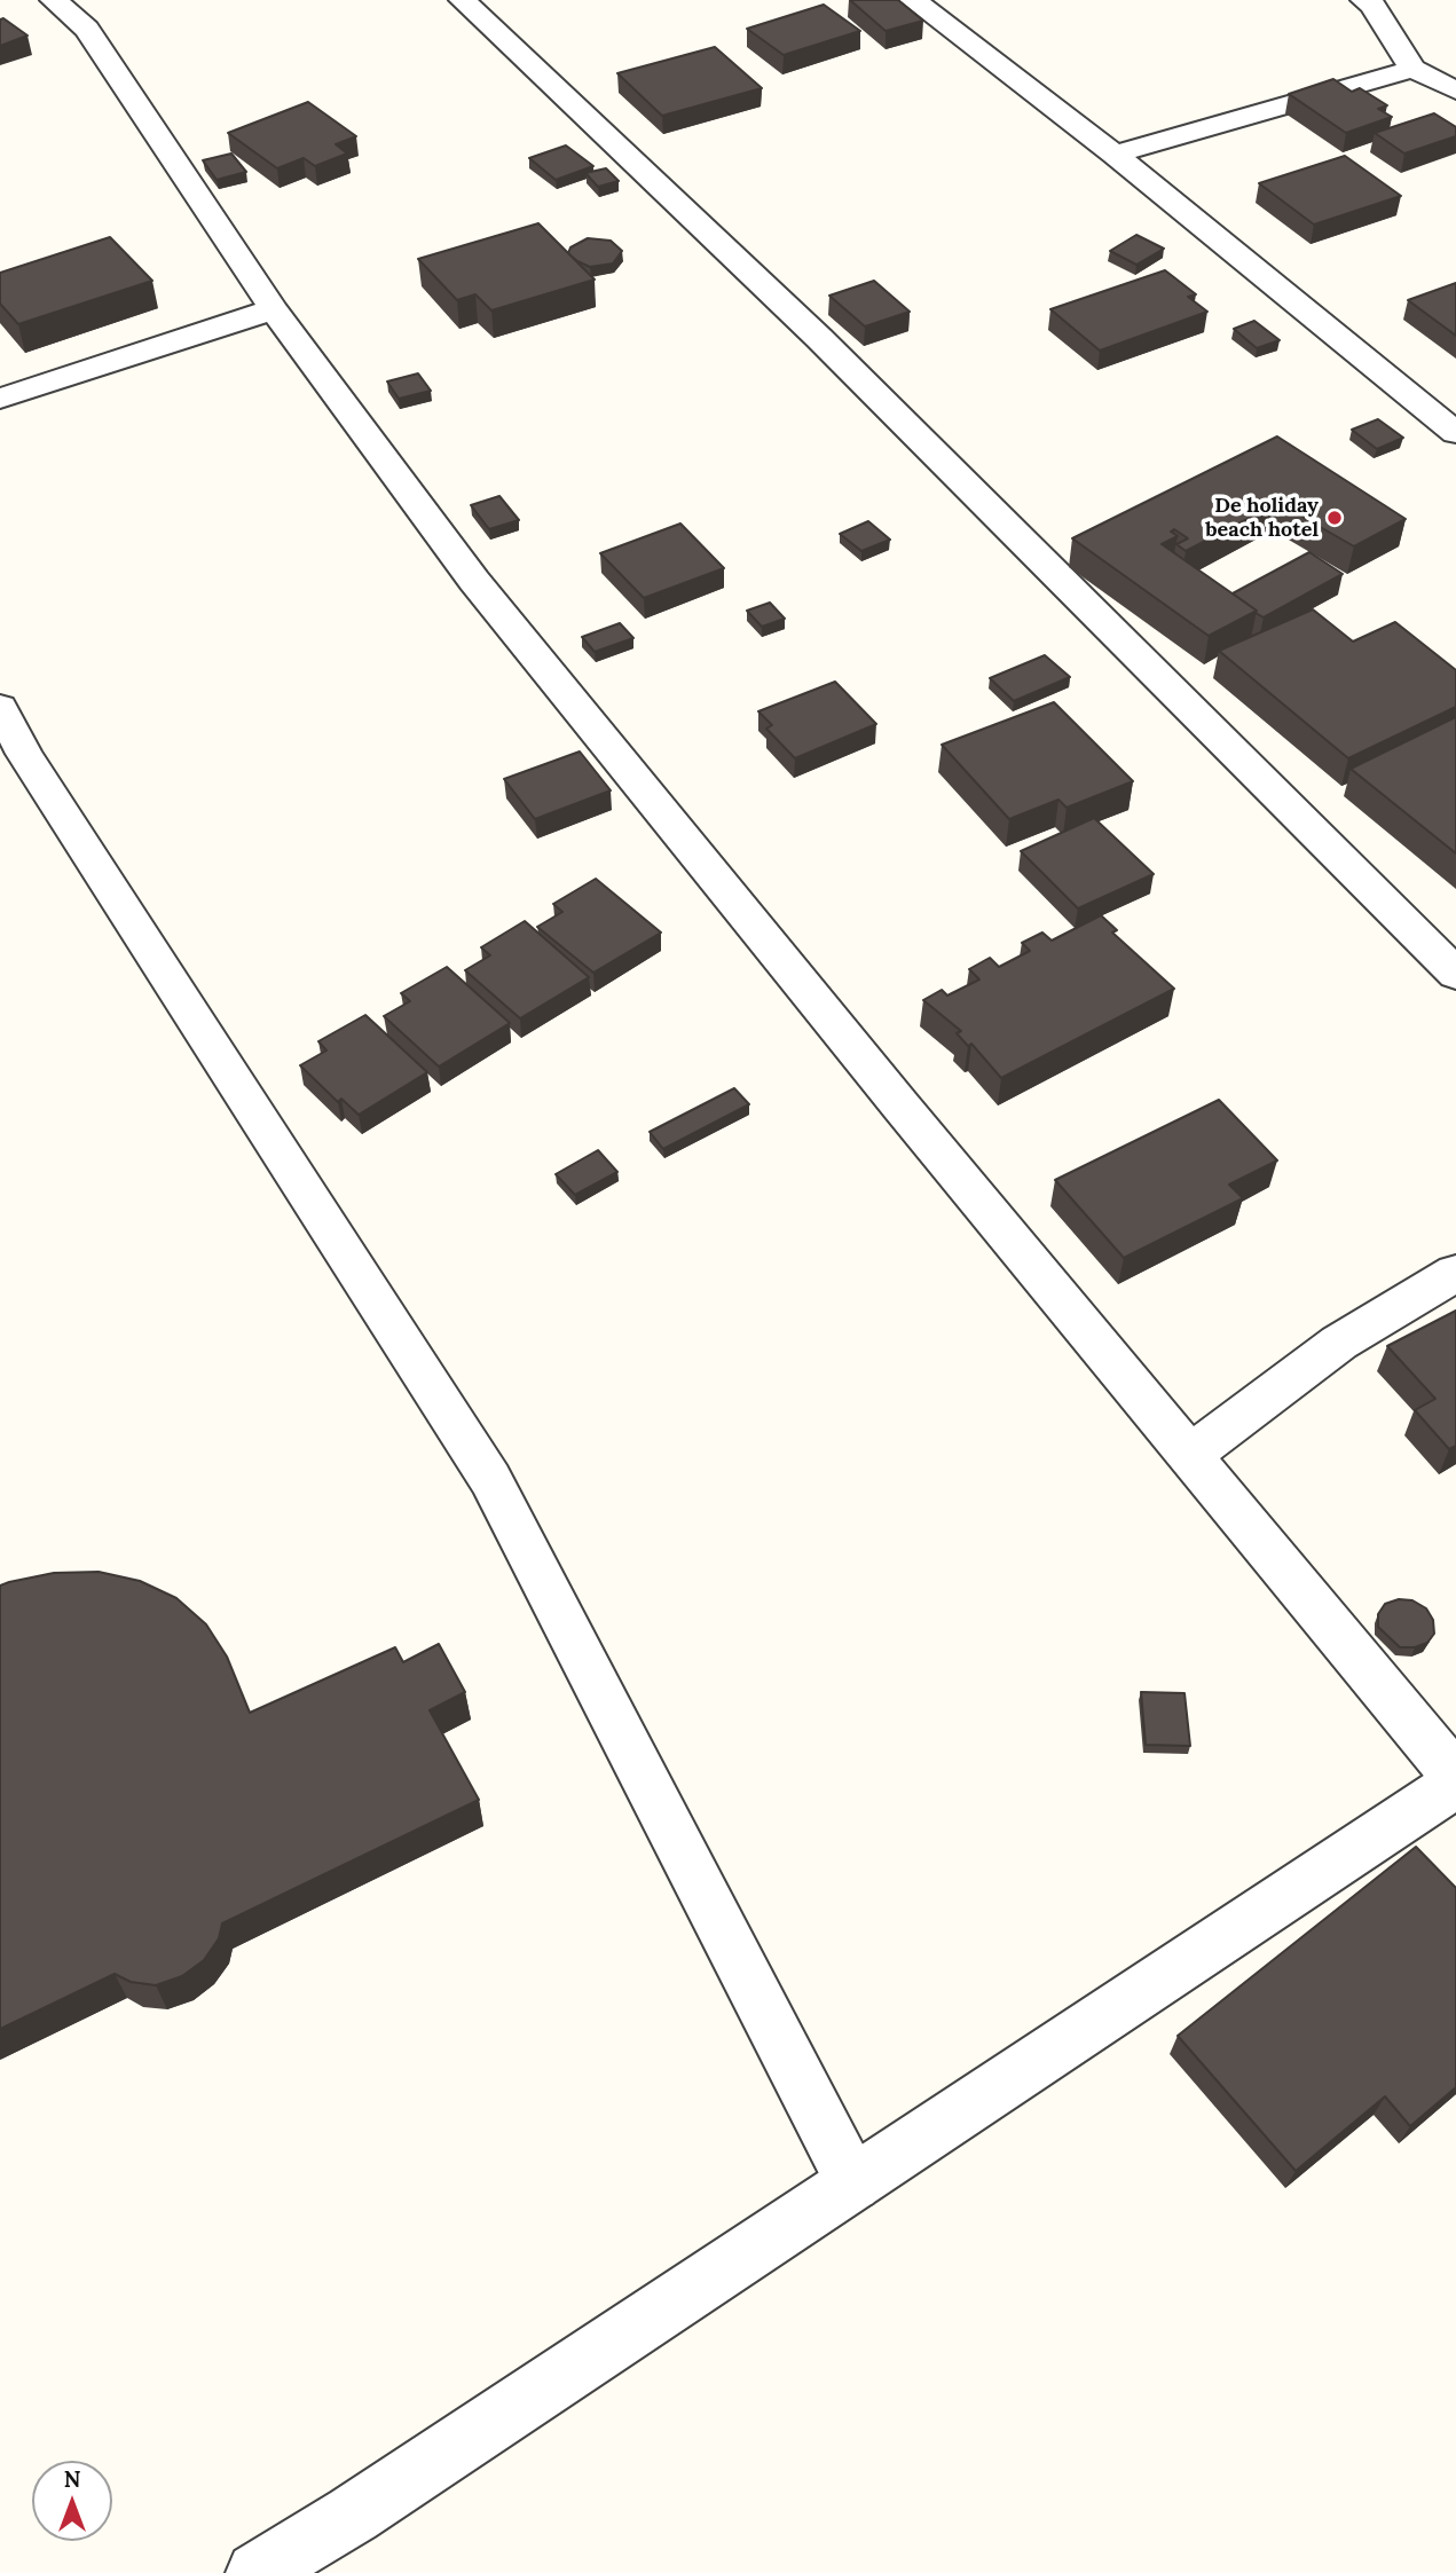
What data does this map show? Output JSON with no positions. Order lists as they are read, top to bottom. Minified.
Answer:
{"places":["De holiday beach hotel"],"north":"top"}
